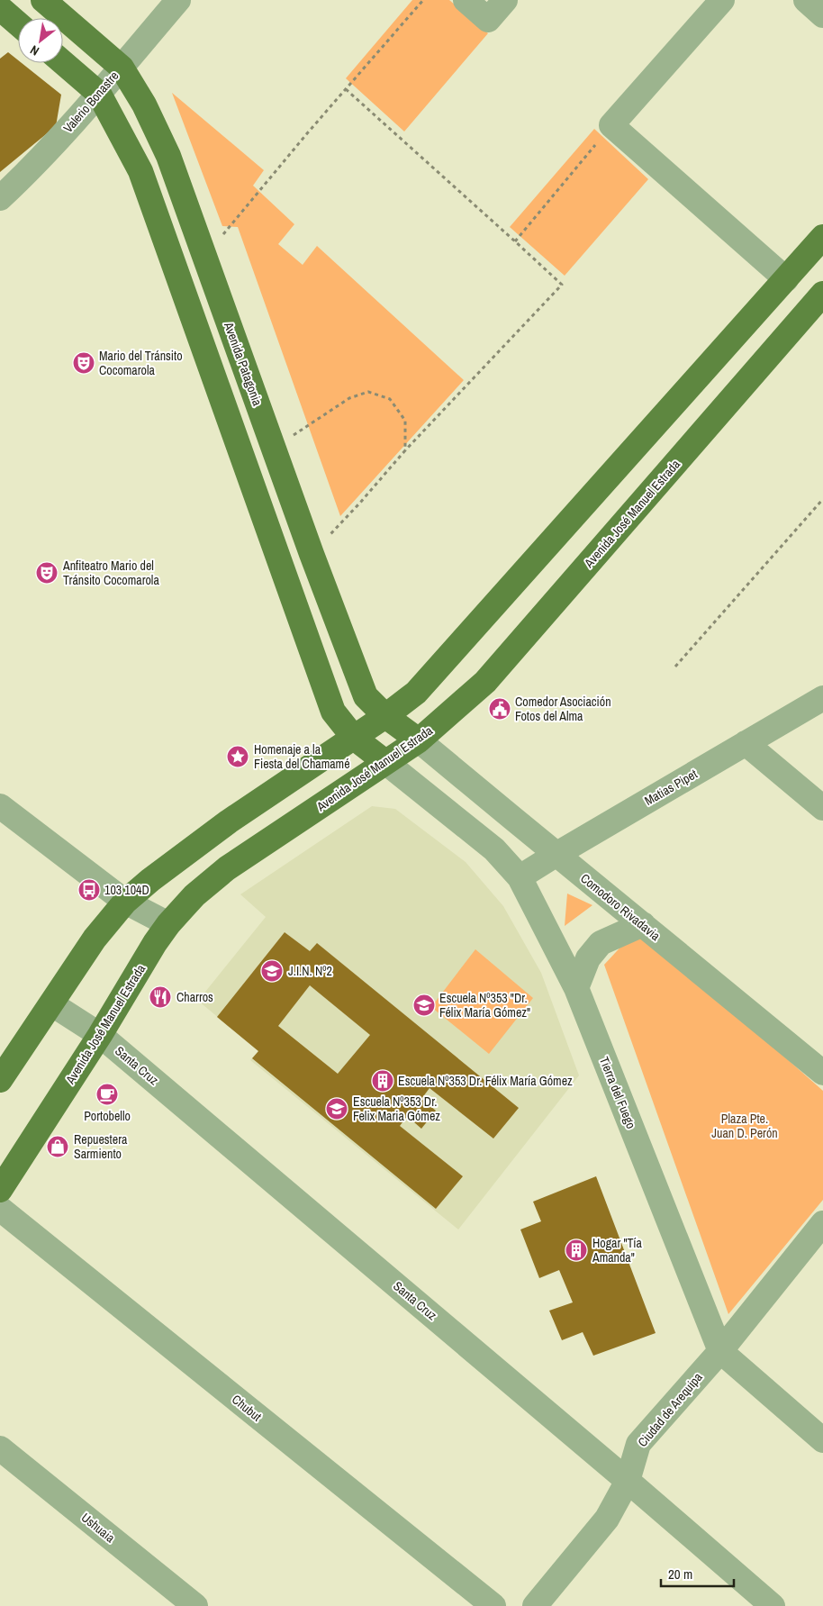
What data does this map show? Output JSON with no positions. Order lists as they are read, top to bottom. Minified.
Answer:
{"streets":{"main road":["Avenida Patagonia","Avenida José Manuel Estrada"],"street":["Valerio Bonastre","Matias Pipet","Comodoro Rivadavia","Santa Cruz","Tierra del Fuego","Chubut","Ciudad de Arequipa","Ushuaia"]},"crossings":[["Valerio Bonastre","Avenida Patagonia"],["Avenida Patagonia","Avenida José Manuel Estrada"],["Avenida Patagonia","Comodoro Rivadavia"],["Avenida José Manuel Estrada","Comodoro Rivadavia"],["Avenida José Manuel Estrada","Santa Cruz"],["Avenida José Manuel Estrada","Tierra del Fuego"],["Matias Pipet","Comodoro Rivadavia"],["Matias Pipet","Tierra del Fuego"],["Santa Cruz","Ciudad de Arequipa"],["Tierra del Fuego","Ciudad de Arequipa"]],"parks":["Plaza Pte. Juan D. Perón"],"places":{"theatre":["Mario del Tránsito Cocomarola","Anfiteatro Mario del Tránsito Cocomarola"],"public building":["Comedor Asociación Fotos del Alma"],"place":["Homenaje a la Fiesta del Chamamé"],"bus stop":["103 104D"],"school or university":["J.I.N. Nº2","Escuela Nº353 \"Dr. Félix María Gómez\"","Escuela Nº353 Dr. Felix Maria Gómez"],"restaurant":["Charros"],"building":["Escuela Nº353 Dr. Félix María Gómez","Hogar \"Tía Amanda\""],"cafe":["Portobello"],"shop":["Repuestera Sarmiento"]},"scale_bar":"20 m","north":"bottom left"}
